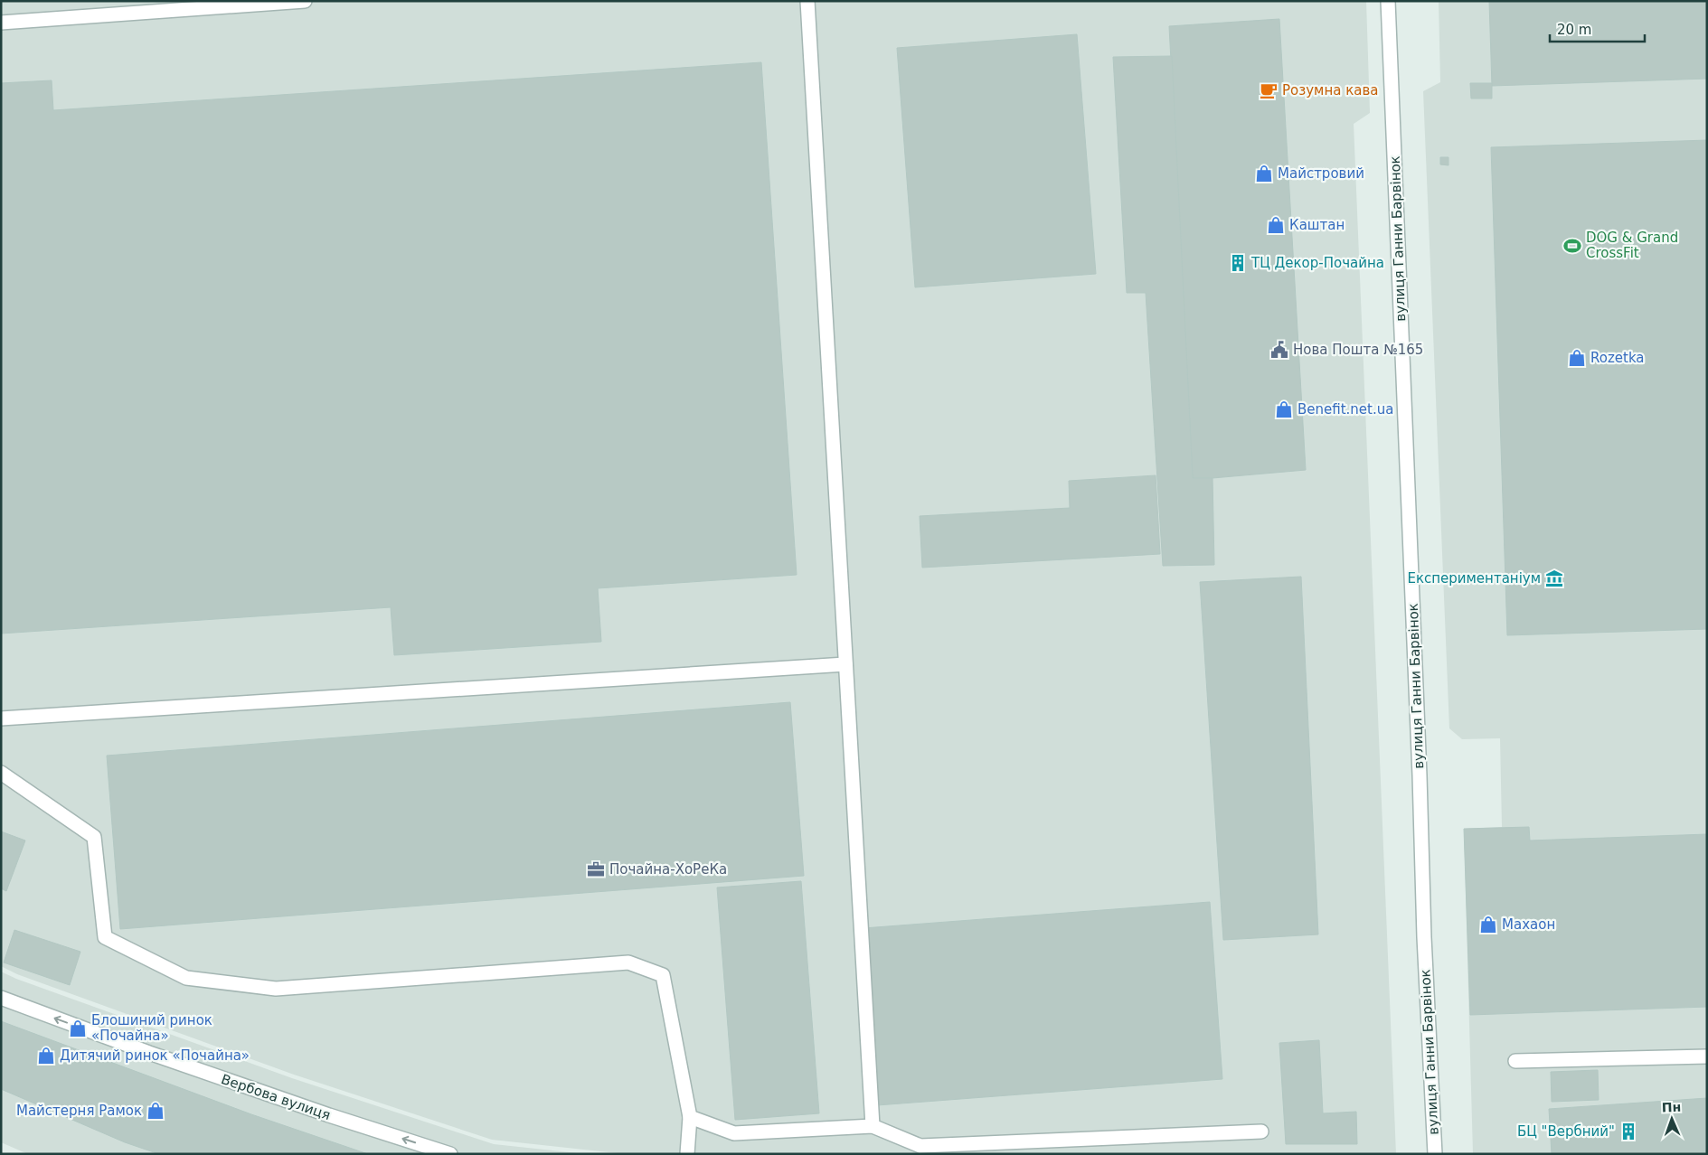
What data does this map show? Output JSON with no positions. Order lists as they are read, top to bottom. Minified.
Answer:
{"streets":{"street":["вулиця Ганни Барвінок","Вербова вулиця"]},"one_way":["Вербова вулиця"],"places":{"cafe":["Розумна кава"],"shop":["Майстровий","Каштан","Rozetka","Benefit.net.ua","Махаон","Блошиний ринок «Почайна»","Дитячий ринок «Почайна»","Майстерня Рамок"],"sports":["DOG & Grand CrossFit"],"building":["ТЦ Декор-Почайна","БЦ \"Вербний\""],"public building":["Нова Пошта №165"],"museum":["Експериментаніум"],"office":["Почайна-ХоРеКа"]},"scale_bar":"20 m","north":"top"}
